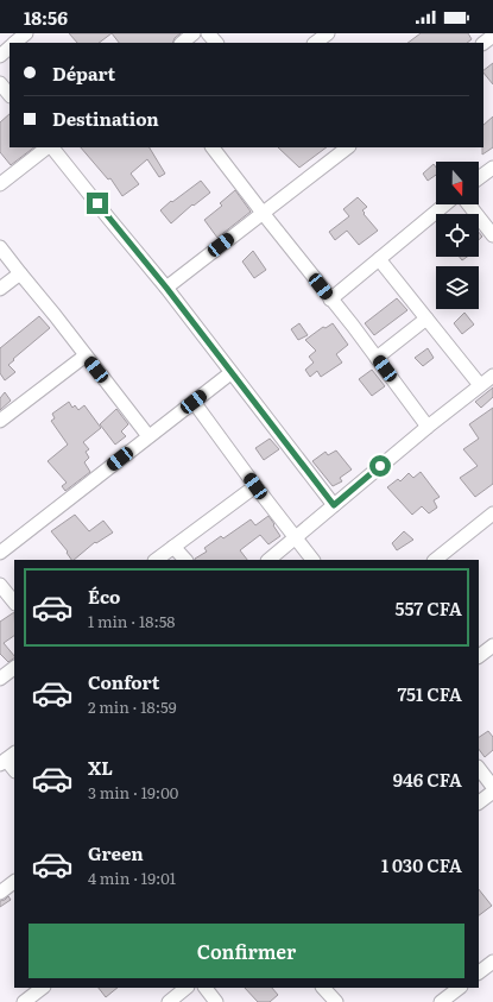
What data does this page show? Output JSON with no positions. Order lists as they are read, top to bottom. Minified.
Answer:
{"north":"bottom","page":{"status":"18:56","banner":["Départ","Destination"],"list":[{"name":"Éco","note":"1 min · 18:58","value":"557 CFA"},{"name":"Confort","note":"2 min · 18:59","value":"751 CFA"},{"name":"XL","note":"3 min · 19:00","value":"946 CFA"},{"name":"Green","note":"4 min · 19:01","value":"1 030 CFA"}],"buttons":"Confirmer"}}
